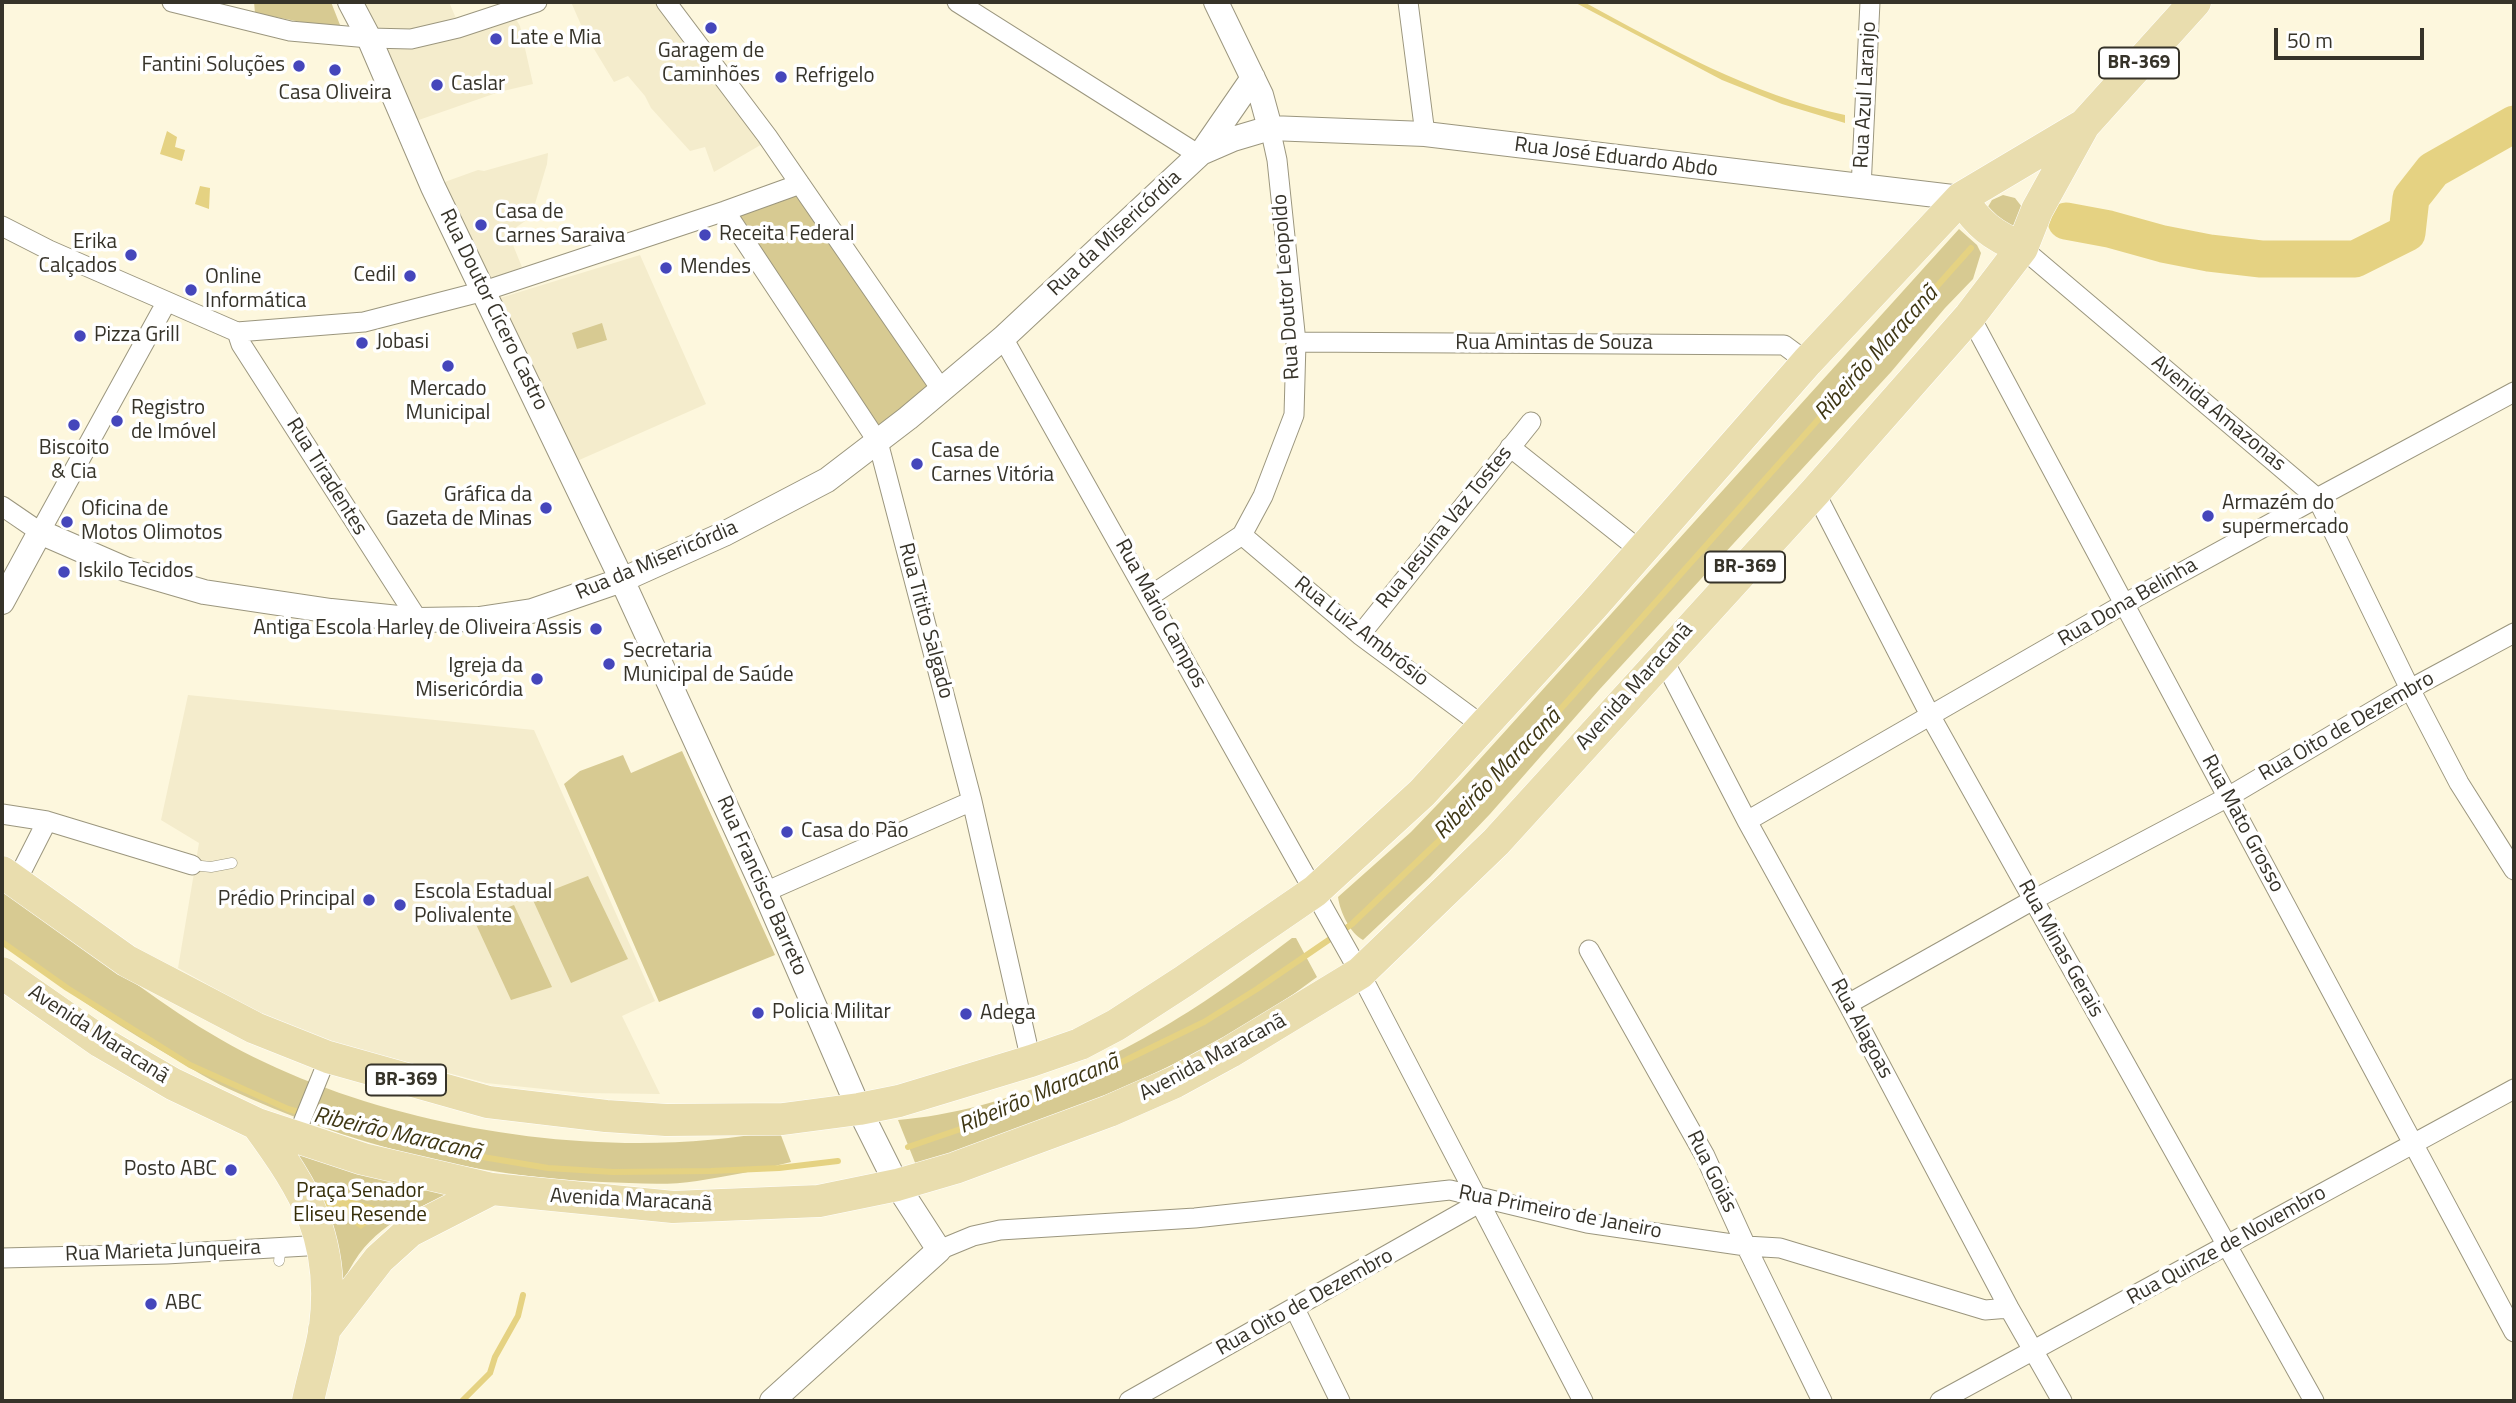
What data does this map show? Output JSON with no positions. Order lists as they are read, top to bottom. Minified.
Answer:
{"streets":{"main road":["BR-369","Avenida Maracanã"],"street":["Rua Azul Laranjo","Rua José Eduardo Abdo","Rua da Misericórdia","Rua Doutor Leopoldo","Rua Doutor Cícero Castro","Rua Amintas de Souza","Avenida Amazonas","Rua Tiradentes","Rua Jesuína Vaz Tostes","Rua Dona Belinha","Rua Mário Campos","Rua Titito Salgado","Rua Luiz Ambrósio","Rua Oito de Dezembro","Rua Mato Grosso","Rua Francisco Barreto","Rua Minas Gerais","Rua Alagoas","Rua Goiás","Rua Primeiro de Janeiro","Rua Quinze de Novembro","Rua Marieta Junqueira"]},"crossings":[["Rua Azul Laranjo","Rua José Eduardo Abdo"],["Rua José Eduardo Abdo","Rua da Misericórdia"],["Rua José Eduardo Abdo","Rua Doutor Leopoldo"],["Rua José Eduardo Abdo","Avenida Maracanã"],["Rua da Misericórdia","Rua Doutor Leopoldo"],["Rua da Misericórdia","Rua Doutor Cícero Castro"],["Rua da Misericórdia","Rua Tiradentes"],["Rua da Misericórdia","Rua Mário Campos"],["Rua da Misericórdia","Rua Titito Salgado"],["Rua da Misericórdia","Rua Francisco Barreto"],["Rua Doutor Leopoldo","Rua Amintas de Souza"],["Rua Doutor Leopoldo","Rua Mário Campos"],["Rua Doutor Leopoldo","Rua Luiz Ambrósio"],["Rua Doutor Cícero Castro","Rua Francisco Barreto"],["Rua Amintas de Souza","Avenida Maracanã"],["Avenida Amazonas","Rua Dona Belinha"],["Avenida Amazonas","Avenida Maracanã"],["Avenida Amazonas","Rua Oito de Dezembro"],["Rua Jesuína Vaz Tostes","Rua Luiz Ambrósio"],["Rua Dona Belinha","Rua Mato Grosso"],["Rua Dona Belinha","Rua Minas Gerais"],["Rua Dona Belinha","Rua Alagoas"],["Rua Mário Campos","Avenida Maracanã"],["Rua Mário Campos","Rua Oito de Dezembro"],["Rua Mário Campos","Rua Primeiro de Janeiro"],["Rua Titito Salgado","Avenida Maracanã"],["Rua Luiz Ambrósio","Avenida Maracanã"],["Avenida Maracanã","Rua Mato Grosso"],["Avenida Maracanã","Rua Francisco Barreto"],["Avenida Maracanã","Rua Minas Gerais"],["Avenida Maracanã","Rua Alagoas"],["Rua Oito de Dezembro","Rua Mato Grosso"],["Rua Oito de Dezembro","Rua Minas Gerais"],["Rua Oito de Dezembro","Rua Alagoas"],["Rua Oito de Dezembro","Rua Primeiro de Janeiro"],["Rua Mato Grosso","Rua Quinze de Novembro"],["Rua Francisco Barreto","Rua Primeiro de Janeiro"],["Rua Minas Gerais","Rua Quinze de Novembro"],["Rua Alagoas","Rua Primeiro de Janeiro"],["Rua Alagoas","Rua Quinze de Novembro"],["Rua Goiás","Rua Primeiro de Janeiro"]],"water":["Ribeirão Maracanã"],"parks":["Praça Senador Eliseu Resende"],"places":["Garagem de Caminhões","Late e Mia","Fantini Soluções","Casa Oliveira","Refrigelo","Caslar","Casa de Carnes Saraiva","Receita Federal","Erika Calçados","Mendes","Cedil","Online Informática","Pizza Grill","Jobasi","Mercado Municipal","Registro de Imóvel","Biscoito & Cia","Casa de Carnes Vitória","Gráfica da Gazeta de Minas","Armazém do supermercado","Oficina de Motos Olimotos","Iskilo Tecidos","Antiga Escola Harley de Oliveira Assis","Secretaria Municipal de Saúde","Igreja da Misericórdia","Casa do Pão","Prédio Principal","Escola Estadual Polivalente","Policia Militar","Adega","Posto ABC","ABC"],"scale_bar":"50 m"}
